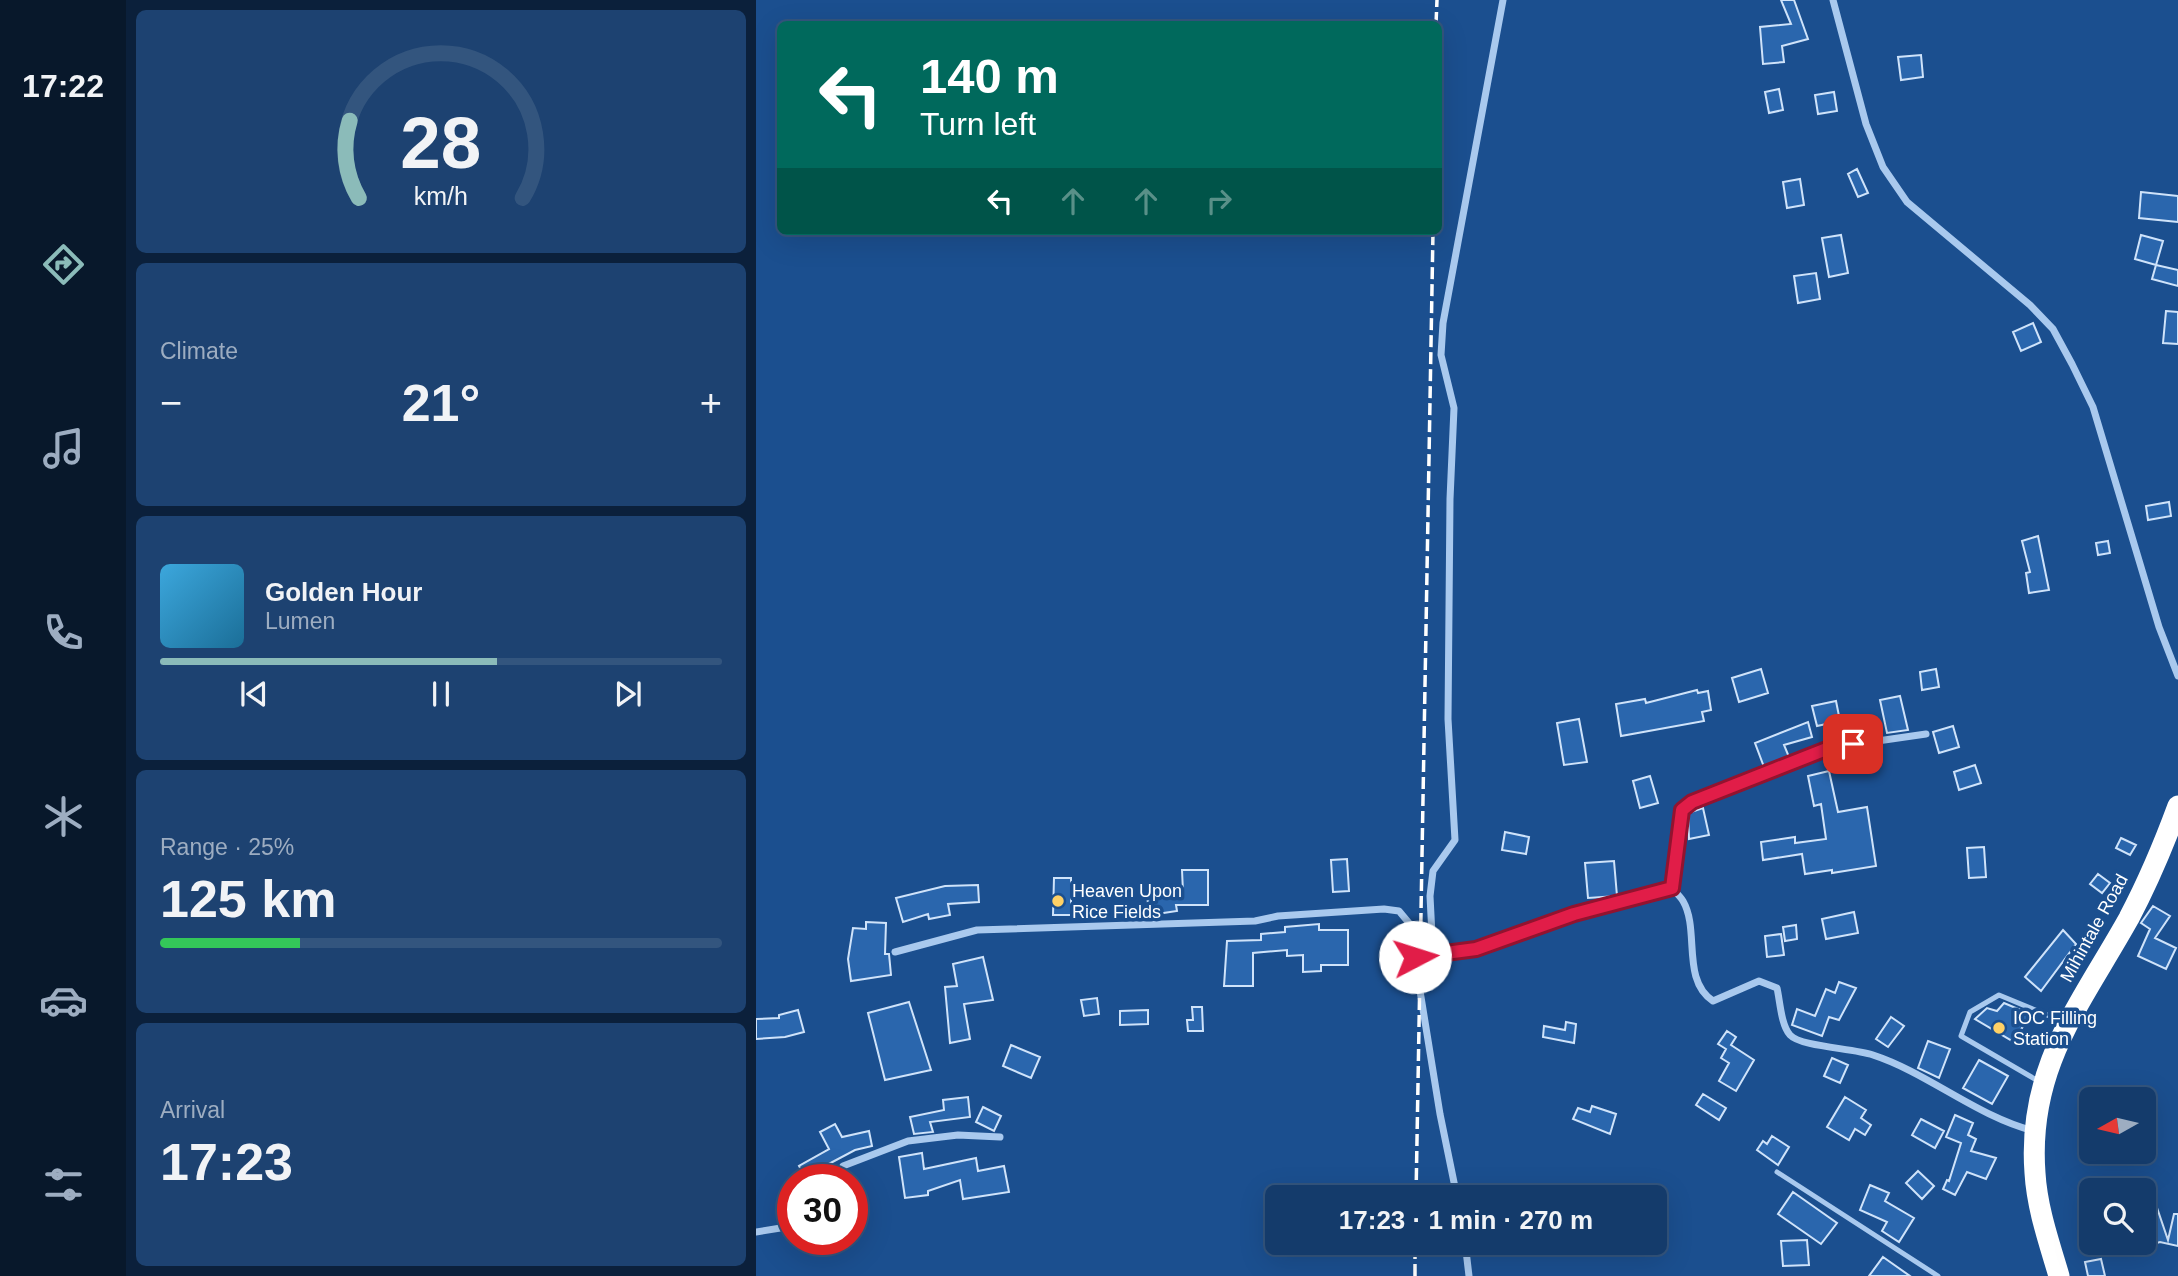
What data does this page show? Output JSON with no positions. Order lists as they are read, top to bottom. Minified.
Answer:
{"streets":{"highway":["Mihintale Road"]},"places":["Heaven Upon Rice Fields","IOC Filling Station"],"north":"left","page":{"tabs":"17:22","turn":["140 m","Turn left"],"tile":["Climate",["Range · 25%","125 km"],["Arrival","17:23"]],"heat":["−","21°","+"],"song":["Golden Hour","Lumen"],"limit":"30","trip":"17:23 · 1 min · 270 m","gauge":["28","km/h"]}}
